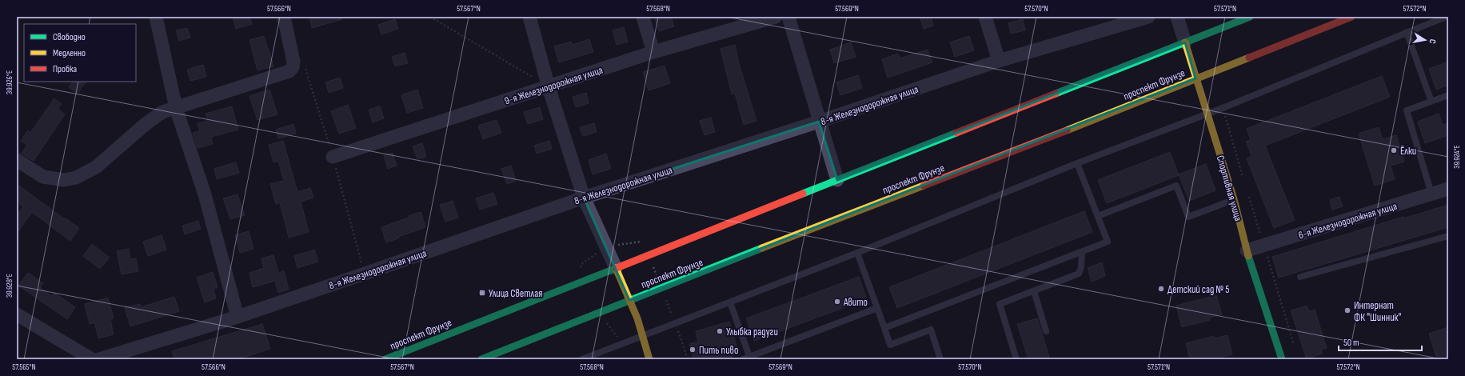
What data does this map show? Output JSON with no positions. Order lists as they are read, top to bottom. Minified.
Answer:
{"streets":{"main road":["проспект Фрунзе","Спортивная улица"],"street":["9-я Железнодорожная улица","8-я Железнодорожная улица","6-я Железнодорожная улица"]},"crossings":[["проспект Фрунзе","Спортивная улица"],["Спортивная улица","6-я Железнодорожная улица"]],"places":{"other":["Ёлки","Детский сад № 5","Авито","Интернат ФК \"Шинник\"","Улыбка радуги","Пить пиво"],"transit":["Улица Светлая"]},"legend":["Свободно","Медленно","Пробка"],"scale_bar":"50 m","north":"right","coordinates":["57.566°N","57.567°N","57.568°N","57.569°N","57.570°N","57.571°N","57.572°N","39.926°E","39.924°E","39.928°E","57.565°N"]}
